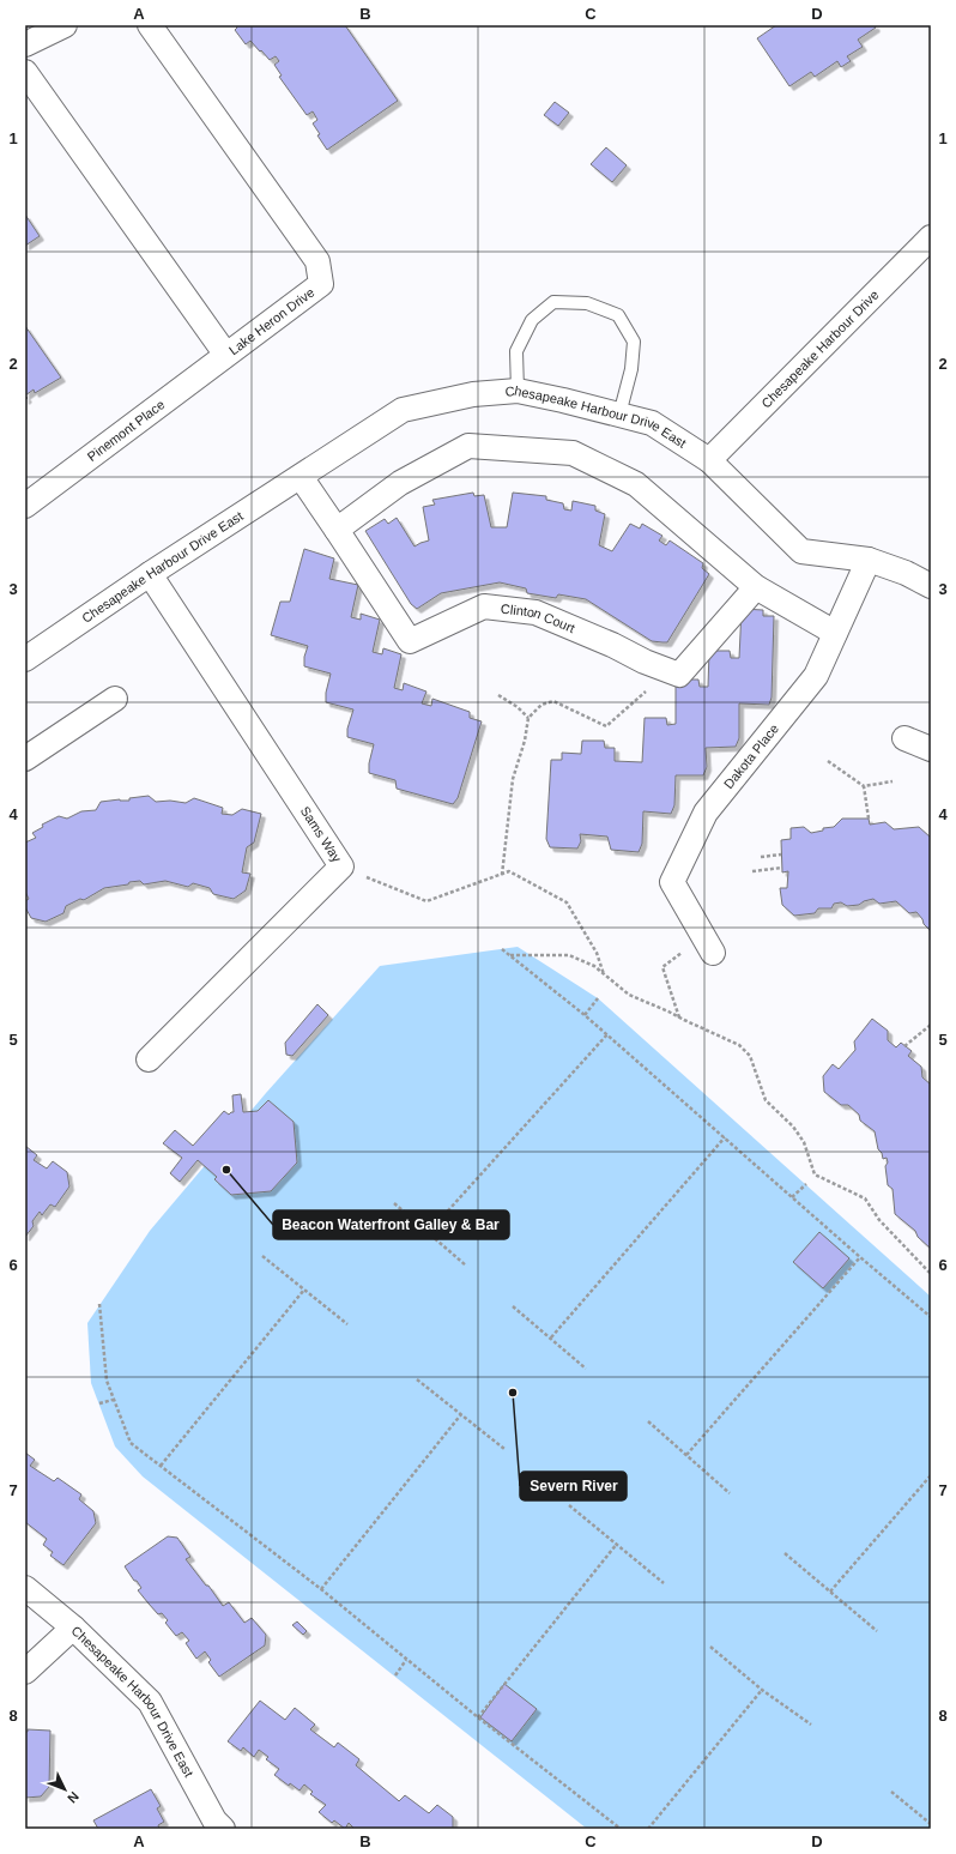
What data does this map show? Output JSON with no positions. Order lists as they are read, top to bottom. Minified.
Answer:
{"streets":{"street":["Lake Heron Drive","Chesapeake Harbour Drive","Chesapeake Harbour Drive East","Pinemont Place","Clinton Court","Dakota Place","Sams Way"]},"crossings":[["Lake Heron Drive","Pinemont Place"],["Chesapeake Harbour Drive","Chesapeake Harbour Drive East"],["Chesapeake Harbour Drive East","Dakota Place"],["Chesapeake Harbour Drive East","Sams Way"]],"places":["Beacon Waterfront Galley & Bar","Severn River"],"north":"bottom right","grid":{"columns":["A","B","C","D"],"rows":["1","2","3","4","5","6","7","8"]}}
